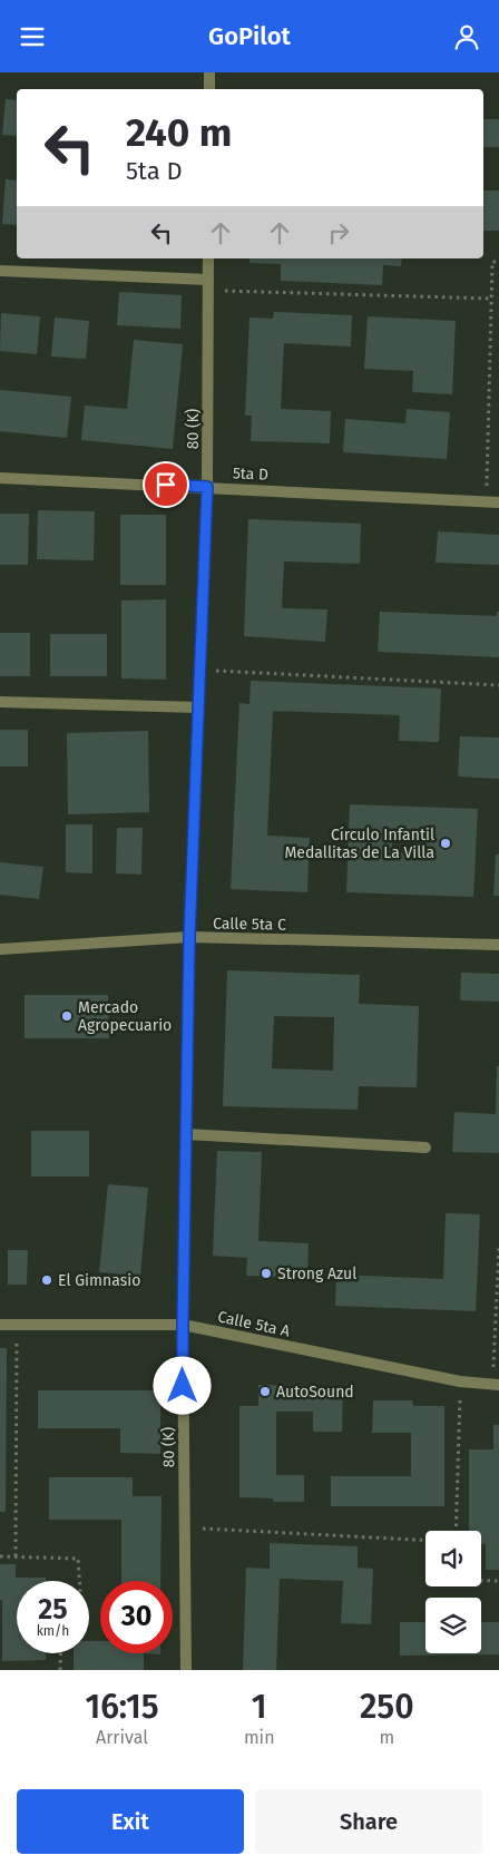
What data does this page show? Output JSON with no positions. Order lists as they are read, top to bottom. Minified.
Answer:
{"streets":{"street":["80 (K)","5ta D","Calle 5ta C","Calle 5ta A"]},"crossings":[["80 (K)","5ta D"],["80 (K)","Calle 5ta C"],["80 (K)","Calle 5ta A"]],"places":["Círculo Infantil Medallitas de La Villa","Mercado Agropecuario","Strong Azul","El Gimnasio","AutoSound"],"page":{"header":"GoPilot","turn":["240 m","5ta D"],"speed":"25 km/h","limit":"30","eta":["16:15","Arrival","1","min","250","m"],"buttons":["Exit","Share"]}}
